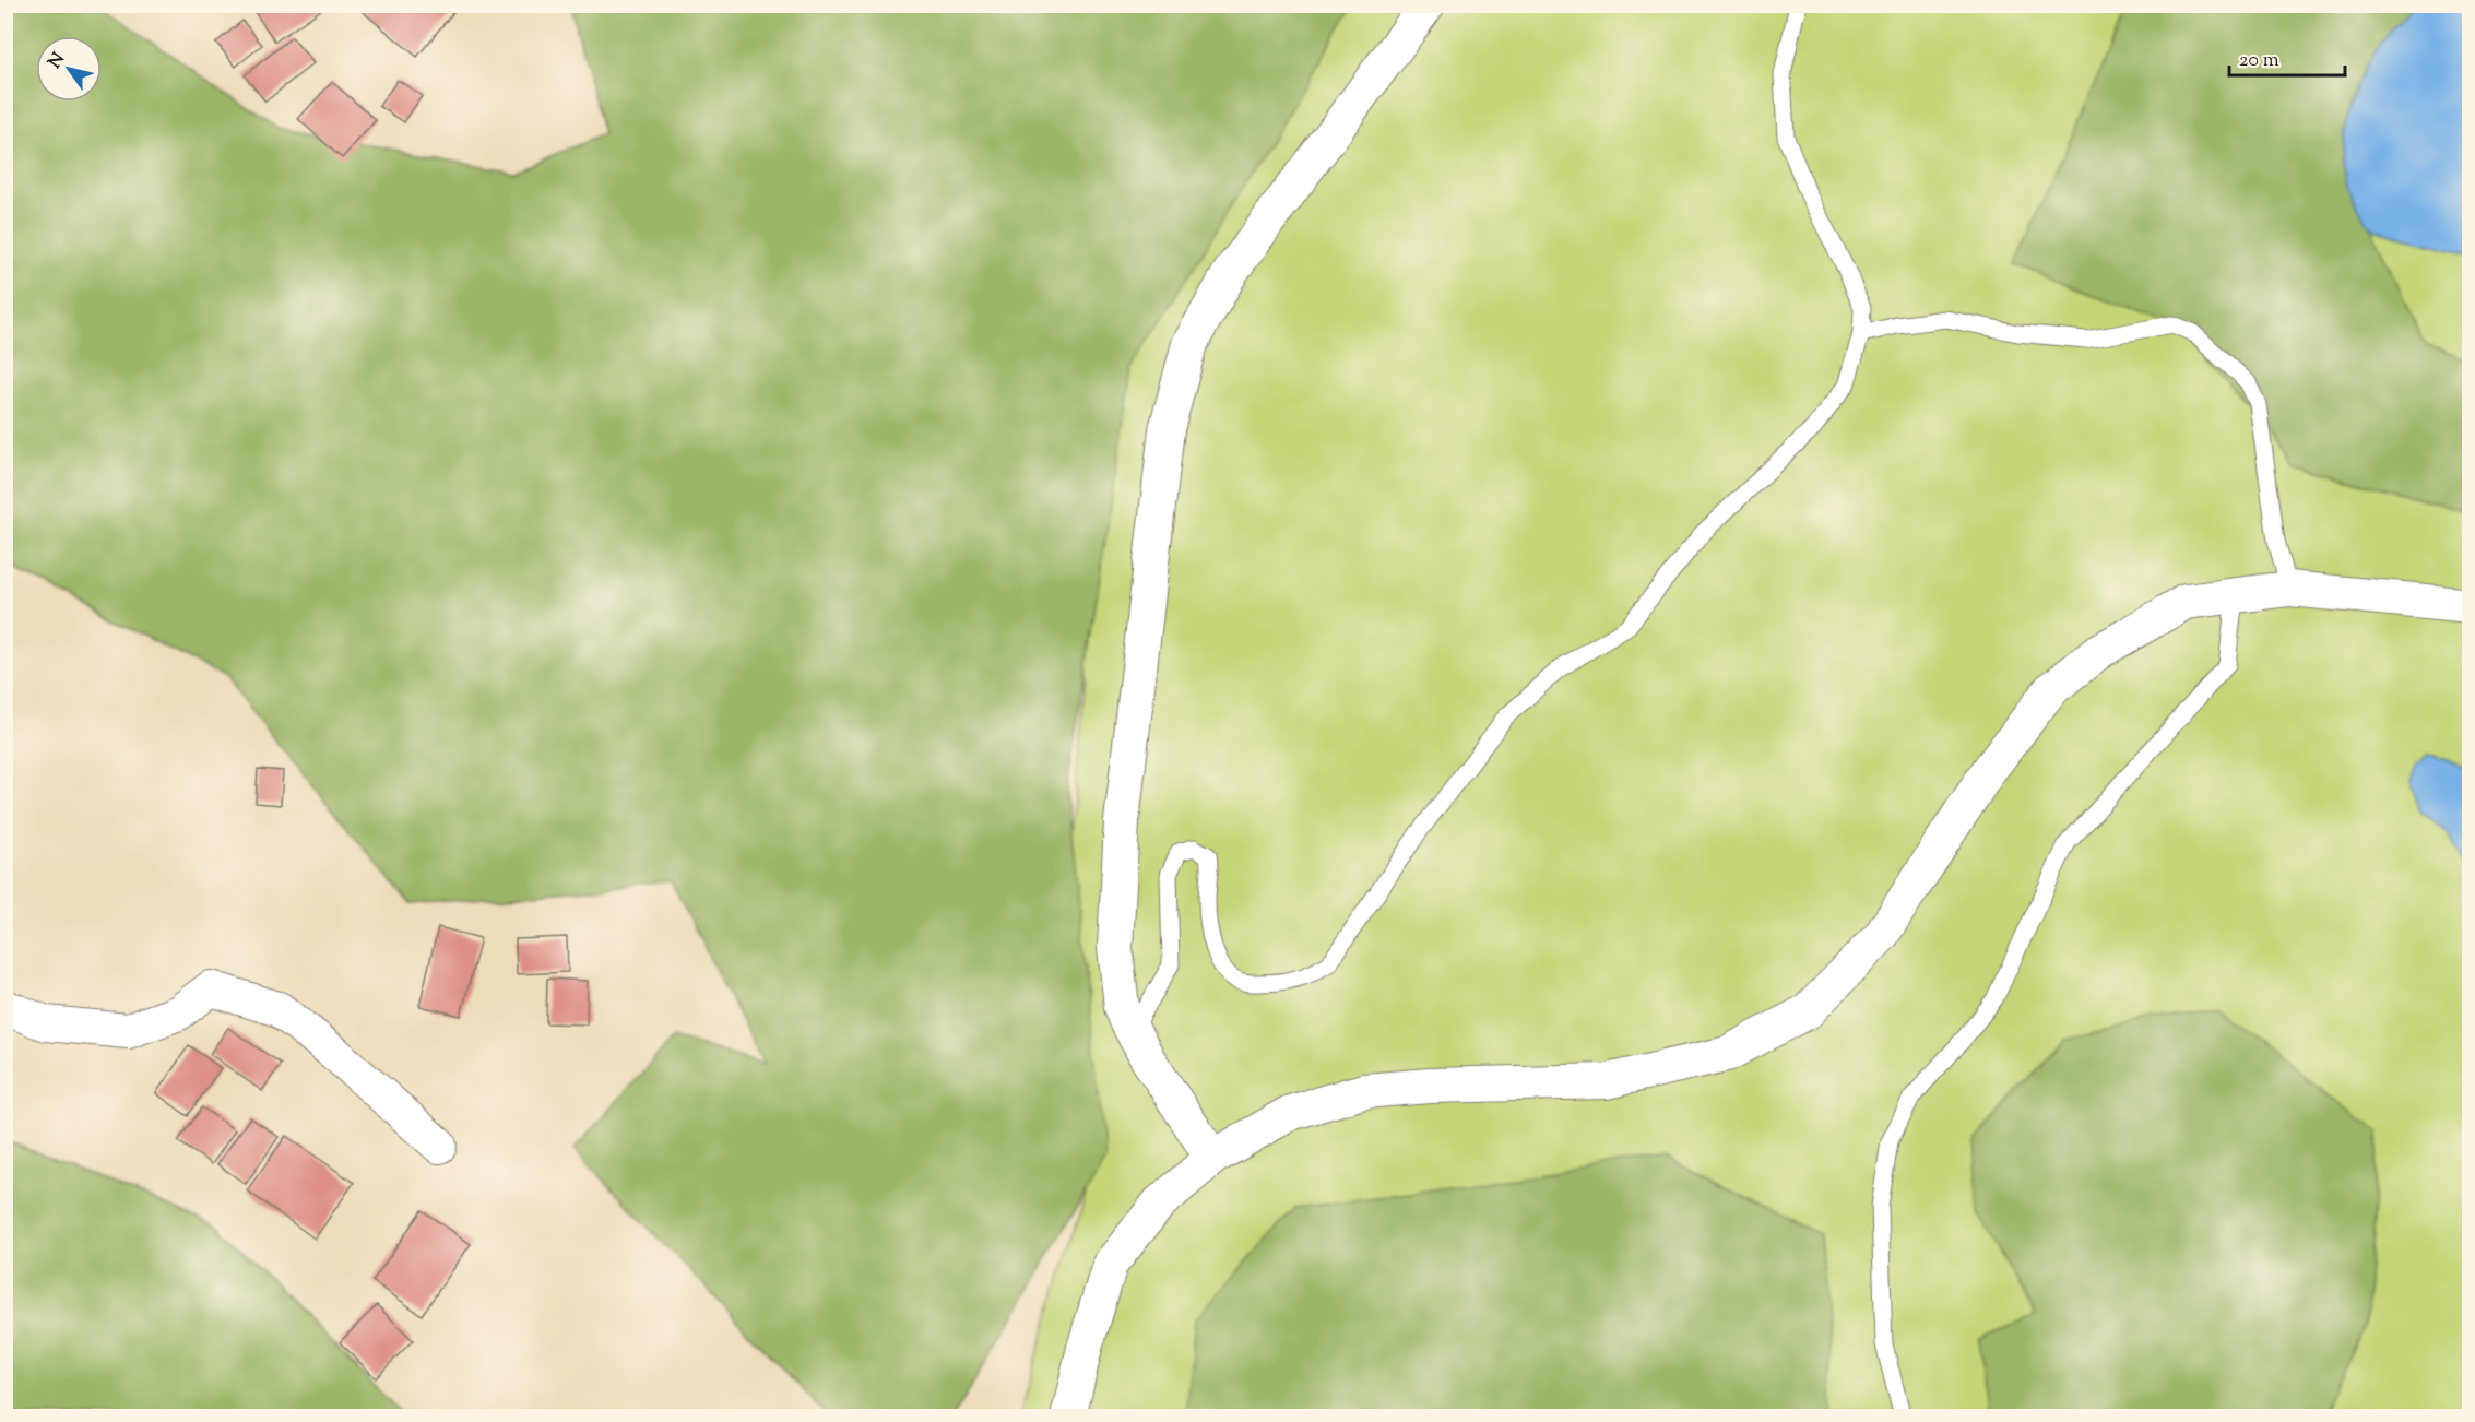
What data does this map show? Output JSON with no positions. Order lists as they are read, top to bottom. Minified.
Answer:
{"scale_bar":"20 m","north":"top left"}
